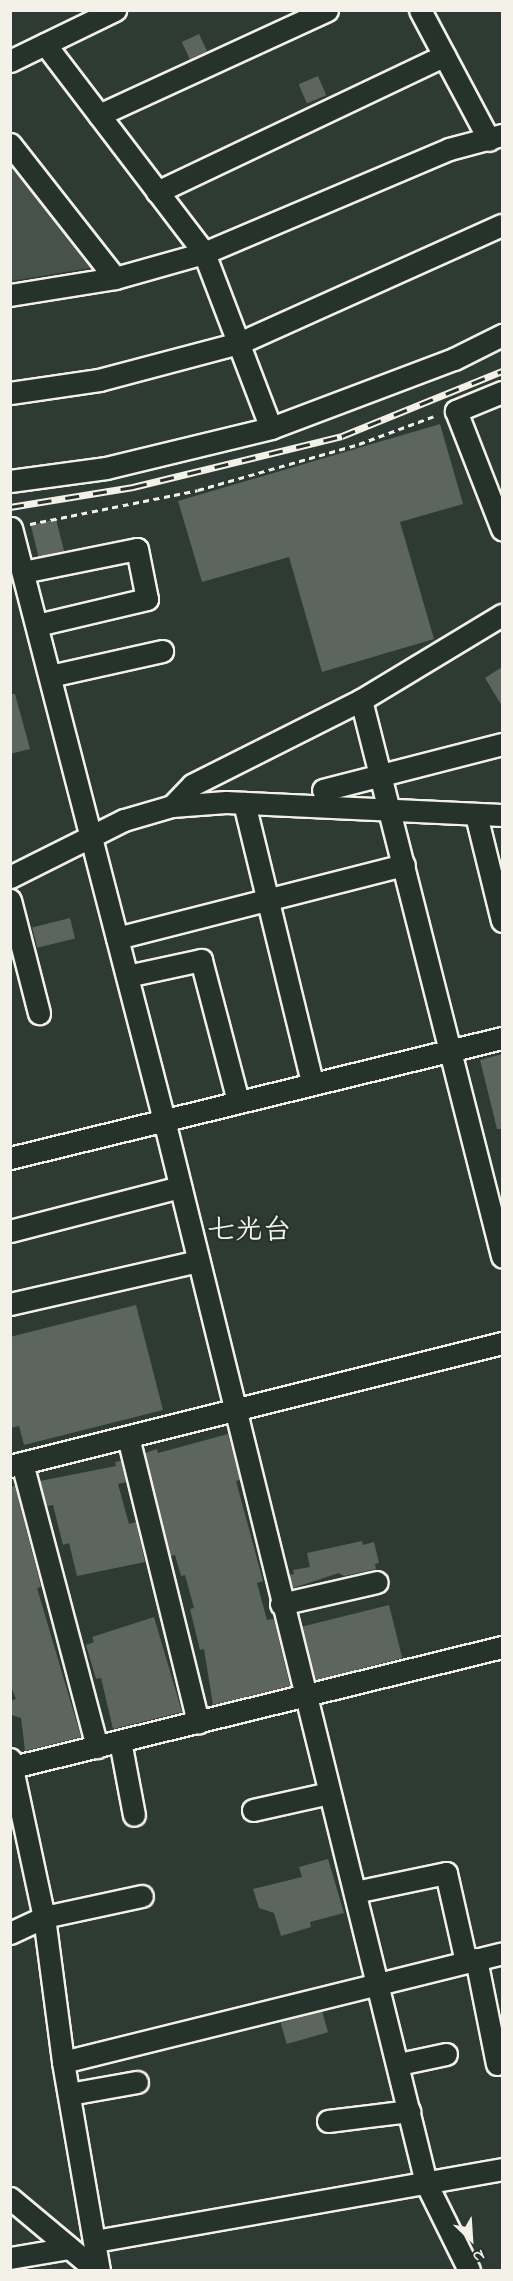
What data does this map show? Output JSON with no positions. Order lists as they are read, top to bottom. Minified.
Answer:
{"districts":["七光台"],"north":"bottom right"}
